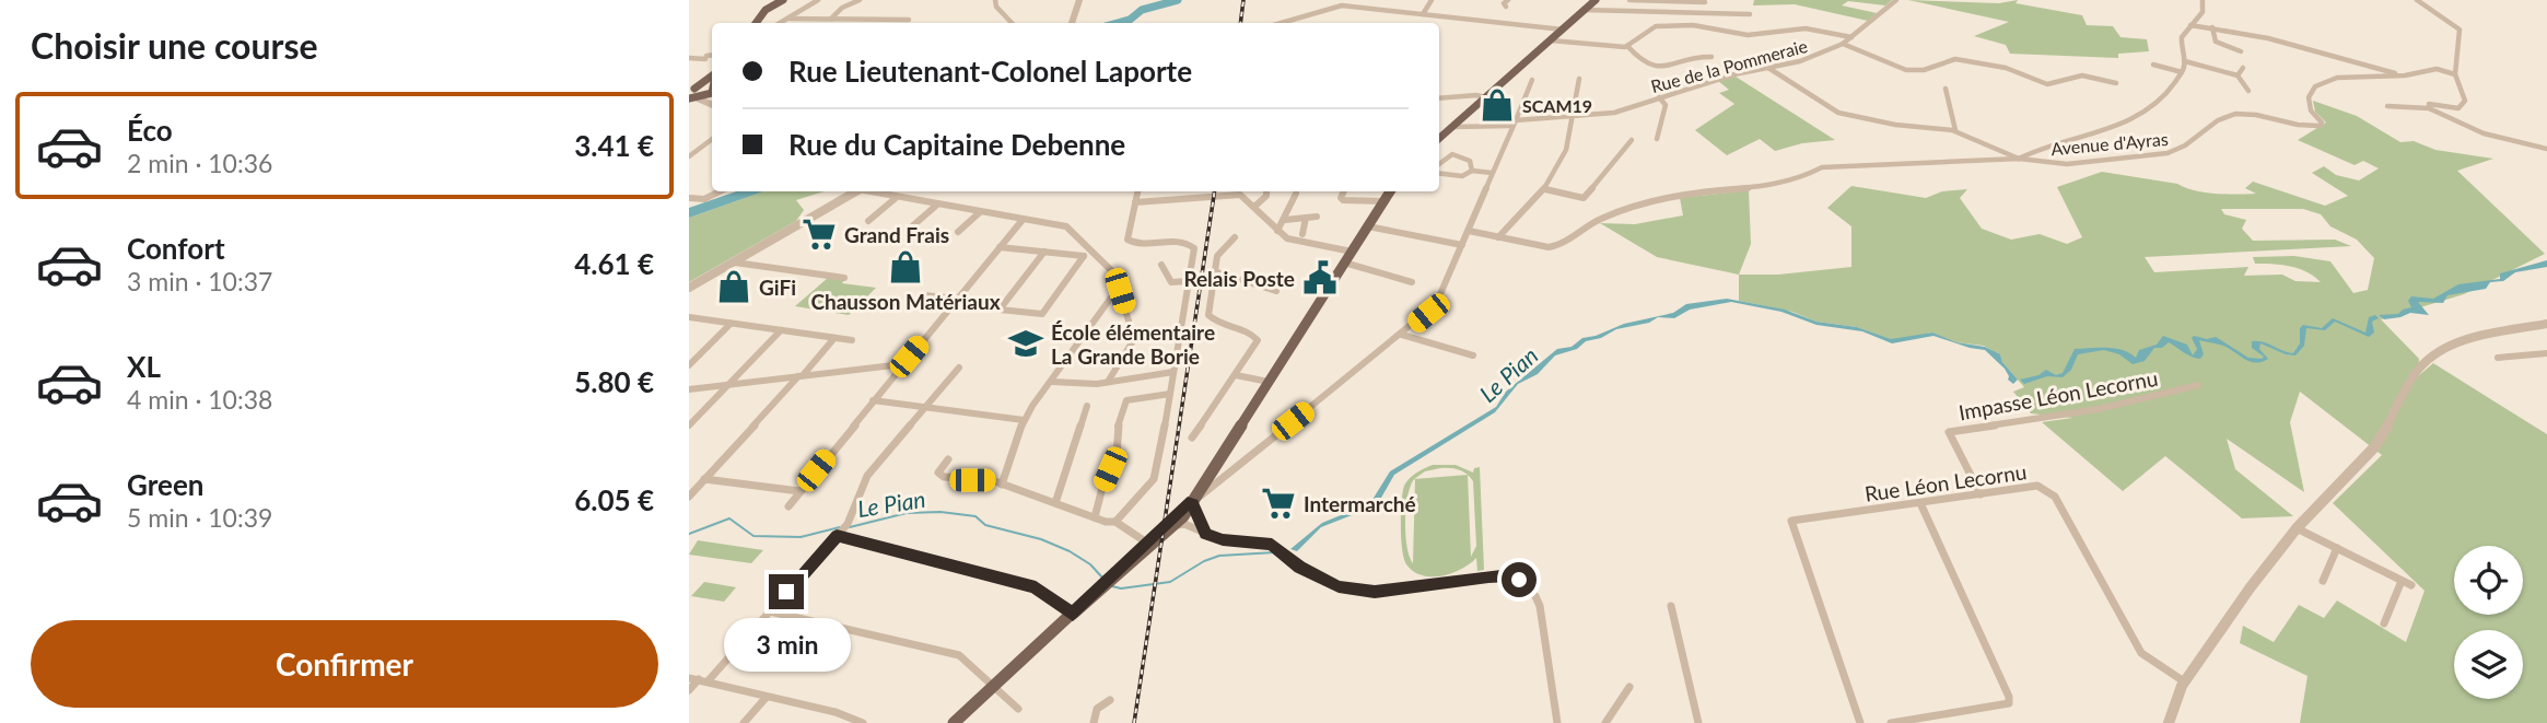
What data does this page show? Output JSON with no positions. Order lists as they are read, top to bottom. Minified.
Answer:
{"streets":{"street":["Rue de la Pommeraie","Avenue d'Ayras","Impasse Léon Lecornu","Rue Léon Lecornu"]},"crossings":[["Impasse Léon Lecornu","Rue Léon Lecornu"]],"water":["Le Pian"],"places":{"shop":["SCAM19","Chausson Matériaux","GiFi"],"supermarket":["Grand Frais","Intermarché"],"public building":["Relais Poste"],"school or university":["École élémentaire La Grande Borie"]},"page":{"heading":"Choisir une course","banner":["Rue Lieutenant-Colonel Laporte","Rue du Capitaine Debenne"],"list":[{"name":"Éco","note":"2 min · 10:36","value":"3.41 €"},{"name":"Confort","note":"3 min · 10:37","value":"4.61 €"},{"name":"XL","note":"4 min · 10:38","value":"5.80 €"},{"name":"Green","note":"5 min · 10:39","value":"6.05 €"}],"buttons":"Confirmer","bubble":"3 min"}}
